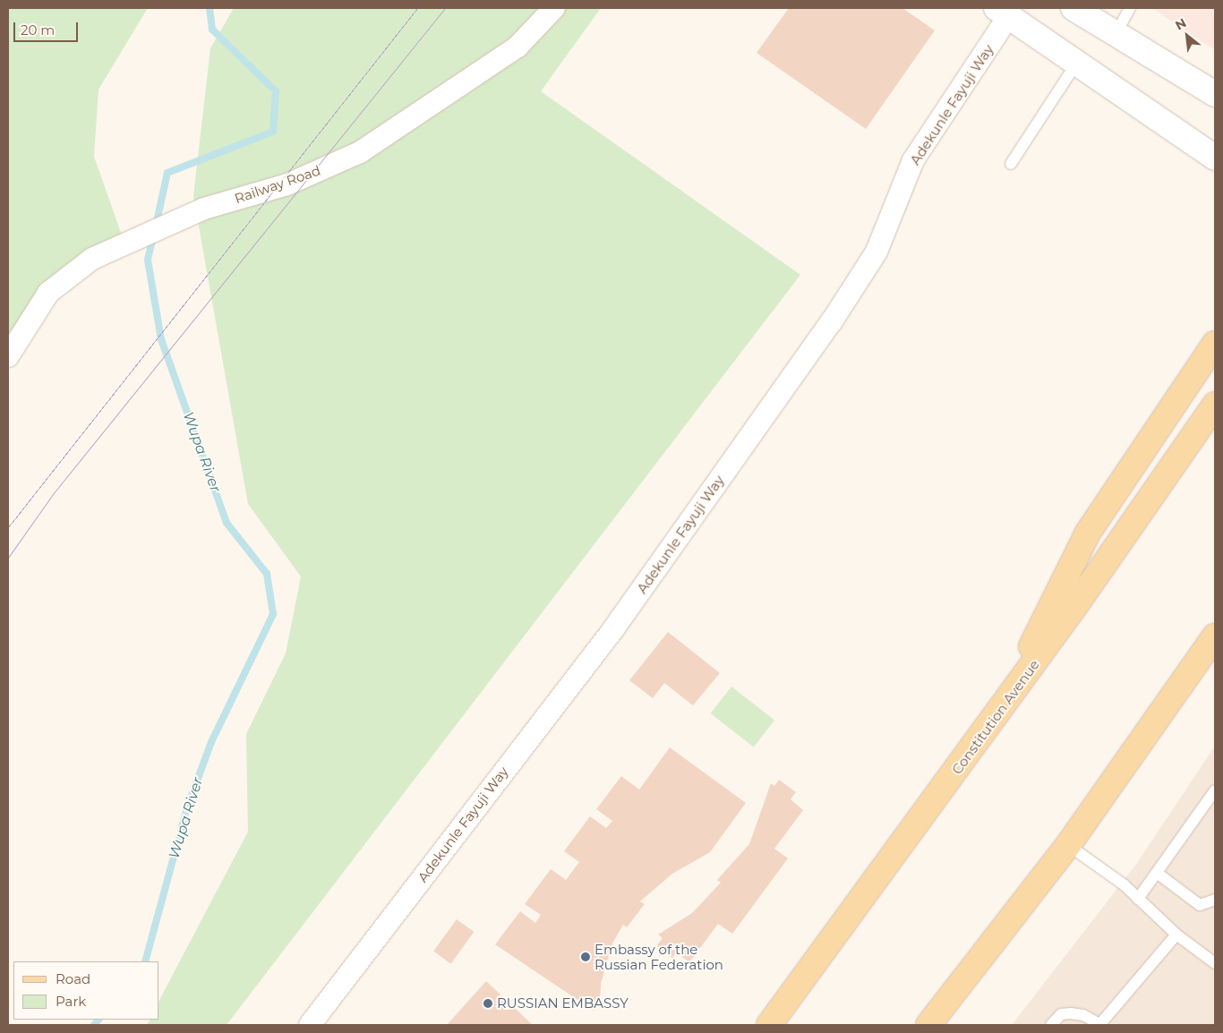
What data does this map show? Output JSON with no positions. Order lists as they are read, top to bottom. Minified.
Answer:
{"streets":{"main road":["Constitution Avenue"],"street":["Adekunle Fayuji Way","Railway Road"]},"water":["Wupa River"],"places":["Embassy of the Russian Federation","RUSSIAN EMBASSY"],"legend":["Road","Park"],"scale_bar":"20 m","north":"top left"}
